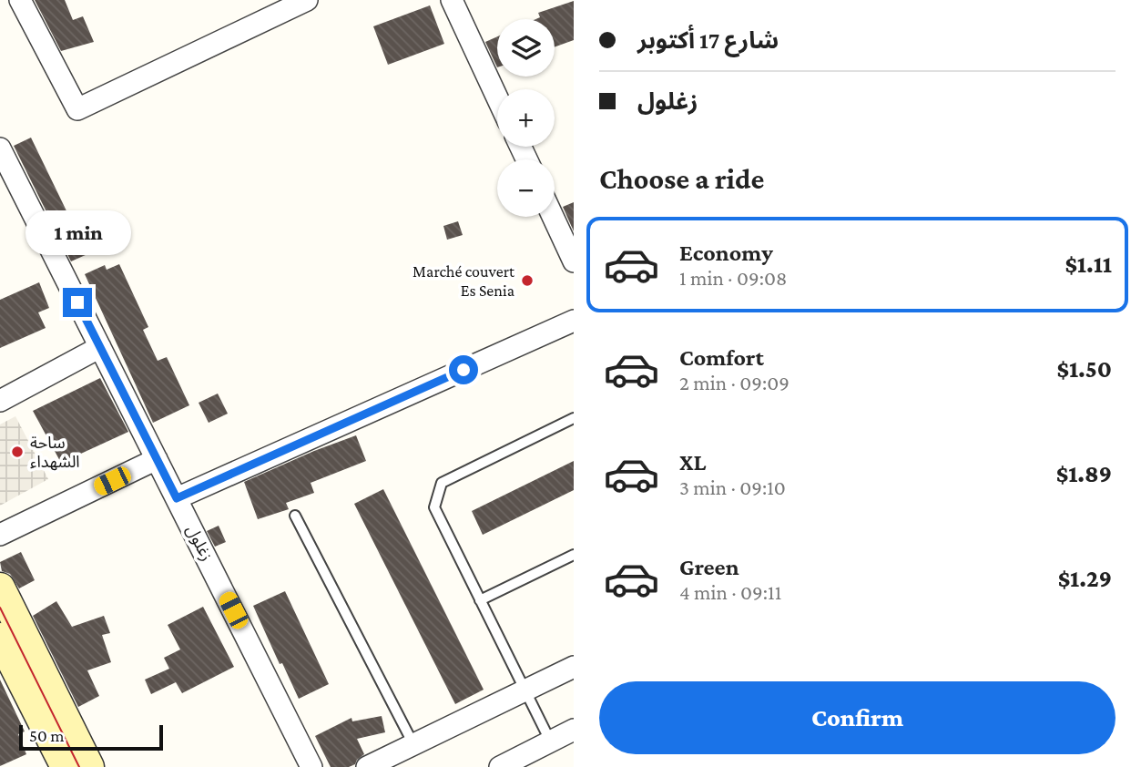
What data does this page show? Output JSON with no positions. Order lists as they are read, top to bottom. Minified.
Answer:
{"streets":{"street":["زغلول"]},"places":["Marché couvert Es Senia","ساحة الشهداء"],"scale_bar":"50 m","page":{"banner":["شارع 17 أكتوبر","زغلول"],"map_buttons":["+","−"],"heading":"Choose a ride","bubble":"1 min","list":[{"name":"Economy","note":"1 min · 09:08","value":"$1.11"},{"name":"Comfort","note":"2 min · 09:09","value":"$1.50"},{"name":"XL","note":"3 min · 09:10","value":"$1.89"},{"name":"Green","note":"4 min · 09:11","value":"$1.29"}],"buttons":"Confirm","scale":"50 m"}}
